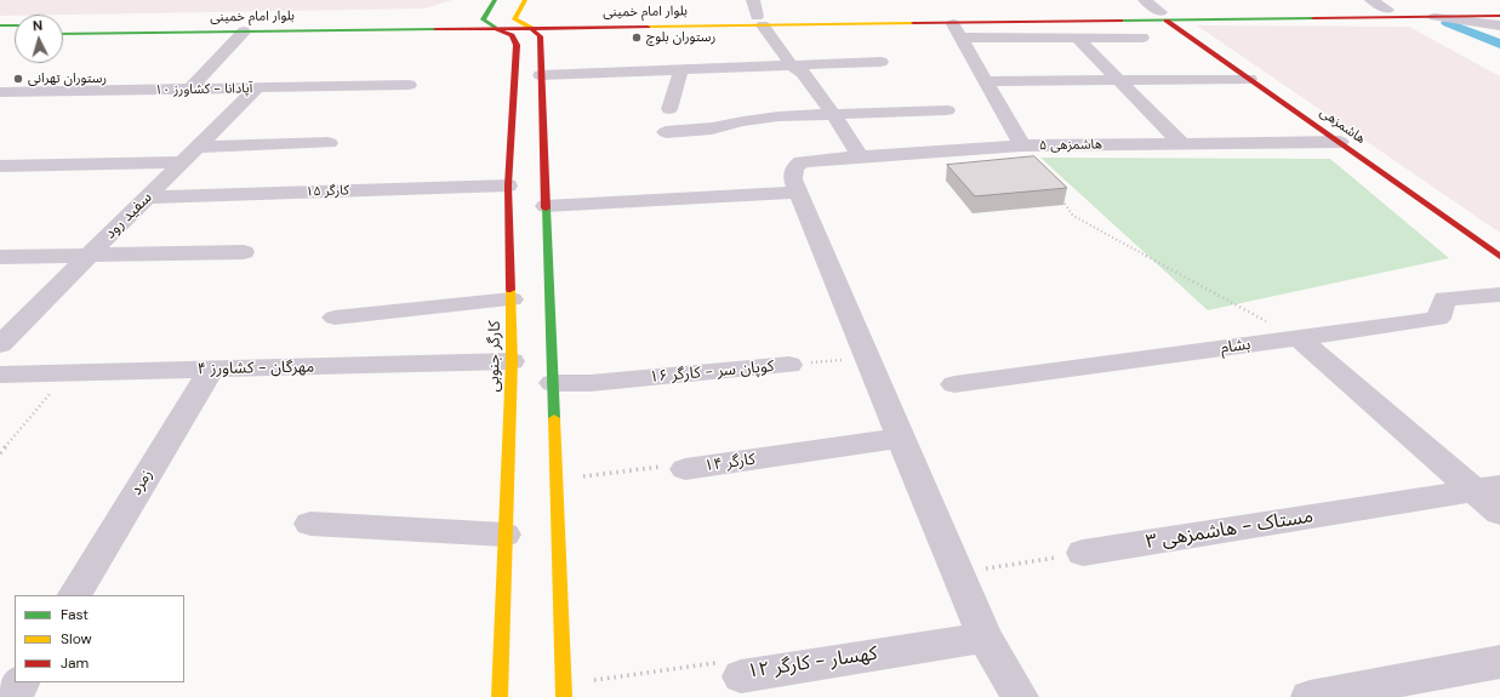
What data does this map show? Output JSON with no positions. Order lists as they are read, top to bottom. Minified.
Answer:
{"streets":{"main road":["بلوار امام خمینی","هاشمزهی","کارگر جنوبی"],"street":["آپادانا - کشاورز ۱۰","هاشمزهی ۵","کارگر ۱۵","سفید رود","بشام","مهرگان - کشاورز ۴","کوپان سر - کارگر ۱۶","کارگر ۱۴","زمرد","مستاک - هاشمزهی ۳","کهسار - کارگر ۱۲"]},"crossings":[["بلوار امام خمینی","هاشمزهی"],["بلوار امام خمینی","کارگر جنوبی"],["آپادانا - کشاورز ۱۰","سفید رود"],["هاشمزهی","هاشمزهی ۵"],["کارگر ۱۵","سفید رود"],["کارگر ۱۵","کارگر جنوبی"],["کارگر جنوبی","مهرگان - کشاورز ۴"],["مهرگان - کشاورز ۴","زمرد"]],"places":["رستوران بلوچ","رستوران تهرانی"],"legend":["Fast","Slow","Jam"],"north":"top"}
